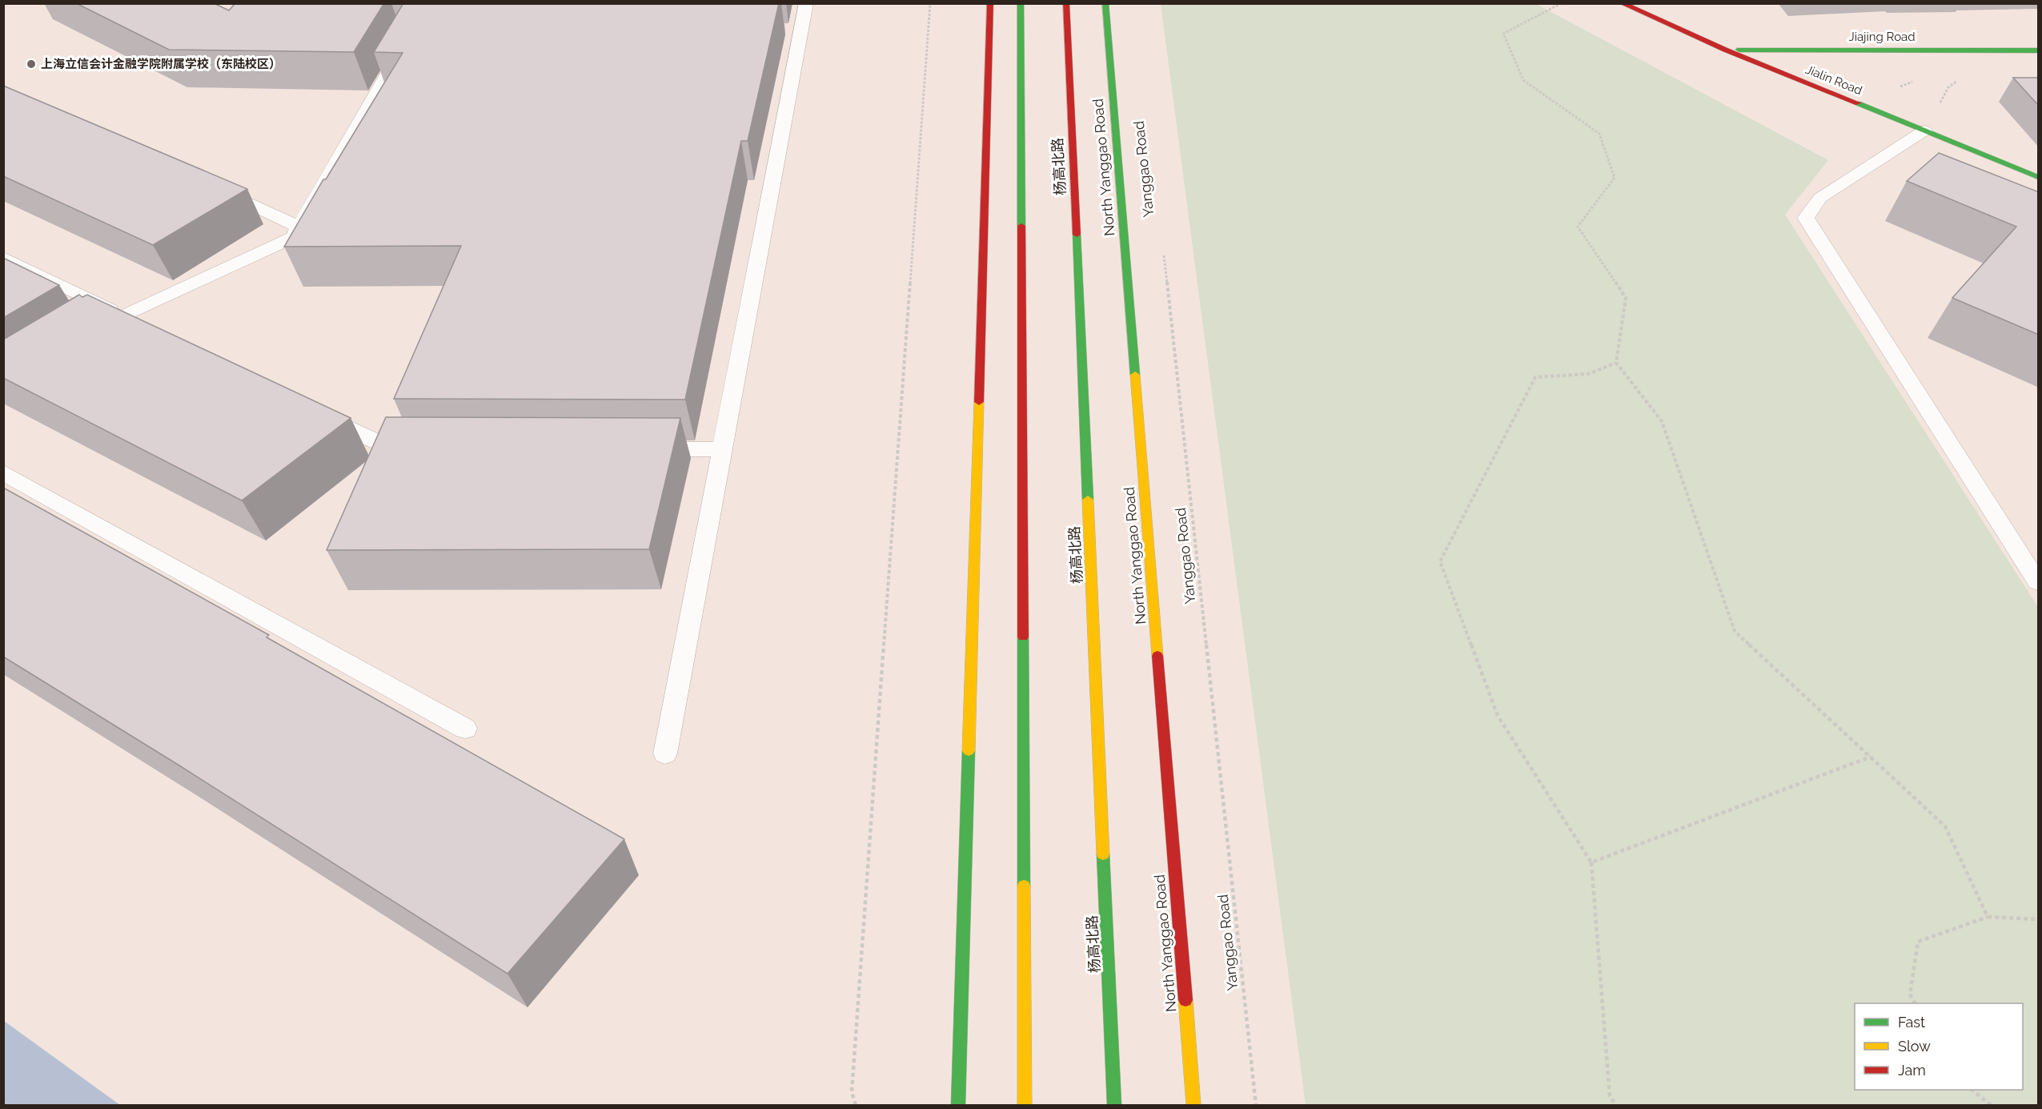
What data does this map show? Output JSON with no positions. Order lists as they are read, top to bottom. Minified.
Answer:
{"streets":{"main road":["Jiajing Road","Jialin Road","杨高北路","North Yanggao Road"],"path":["Yanggao Road"]},"crossings":[["Jiajing Road","Jialin Road"]],"places":["上海立信会计金融学院附属学校（东陆校区）"],"legend":["Fast","Slow","Jam"]}
